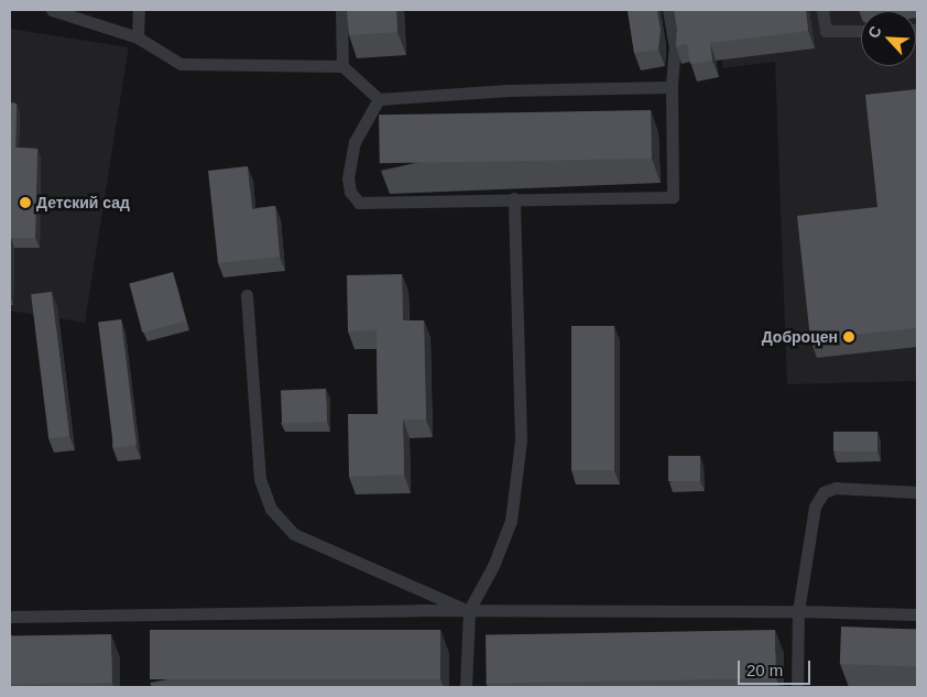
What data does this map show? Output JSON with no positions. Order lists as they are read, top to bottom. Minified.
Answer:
{"places":["Детский сад","Доброцен"],"scale_bar":"20 m","north":"top left"}
